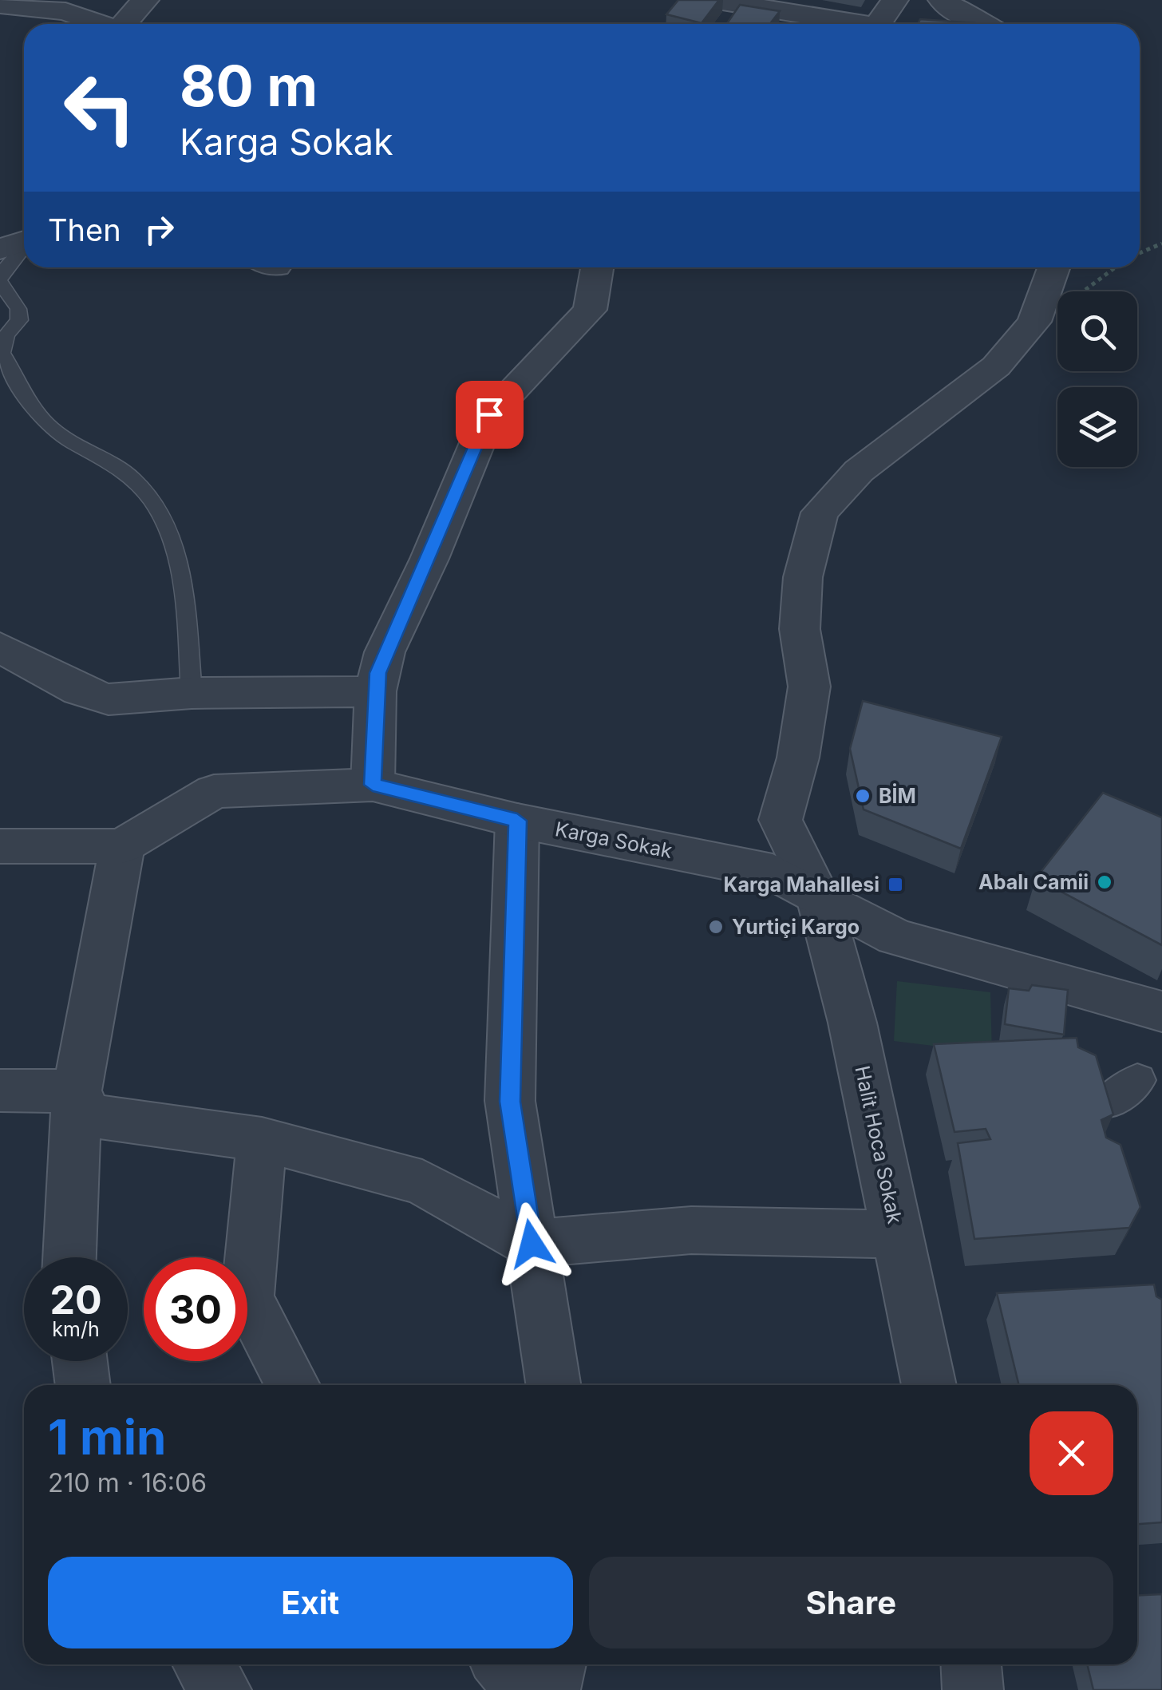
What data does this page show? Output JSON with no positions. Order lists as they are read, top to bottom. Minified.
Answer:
{"streets":{"street":["Karga Sokak","Halit Hoca Sokak"]},"crossings":[["Karga Sokak","Halit Hoca Sokak"]],"places":{"other":["BİM","Abalı Camii","Yurtiçi Kargo"],"transit":["Karga Mahallesi"]},"page":{"turn":["80 m","Karga Sokak"],"then":"Then","speed":"20 km/h","limit":"30","heading":["1 min","210 m · 16:06"],"buttons":["Exit","Share"]}}
